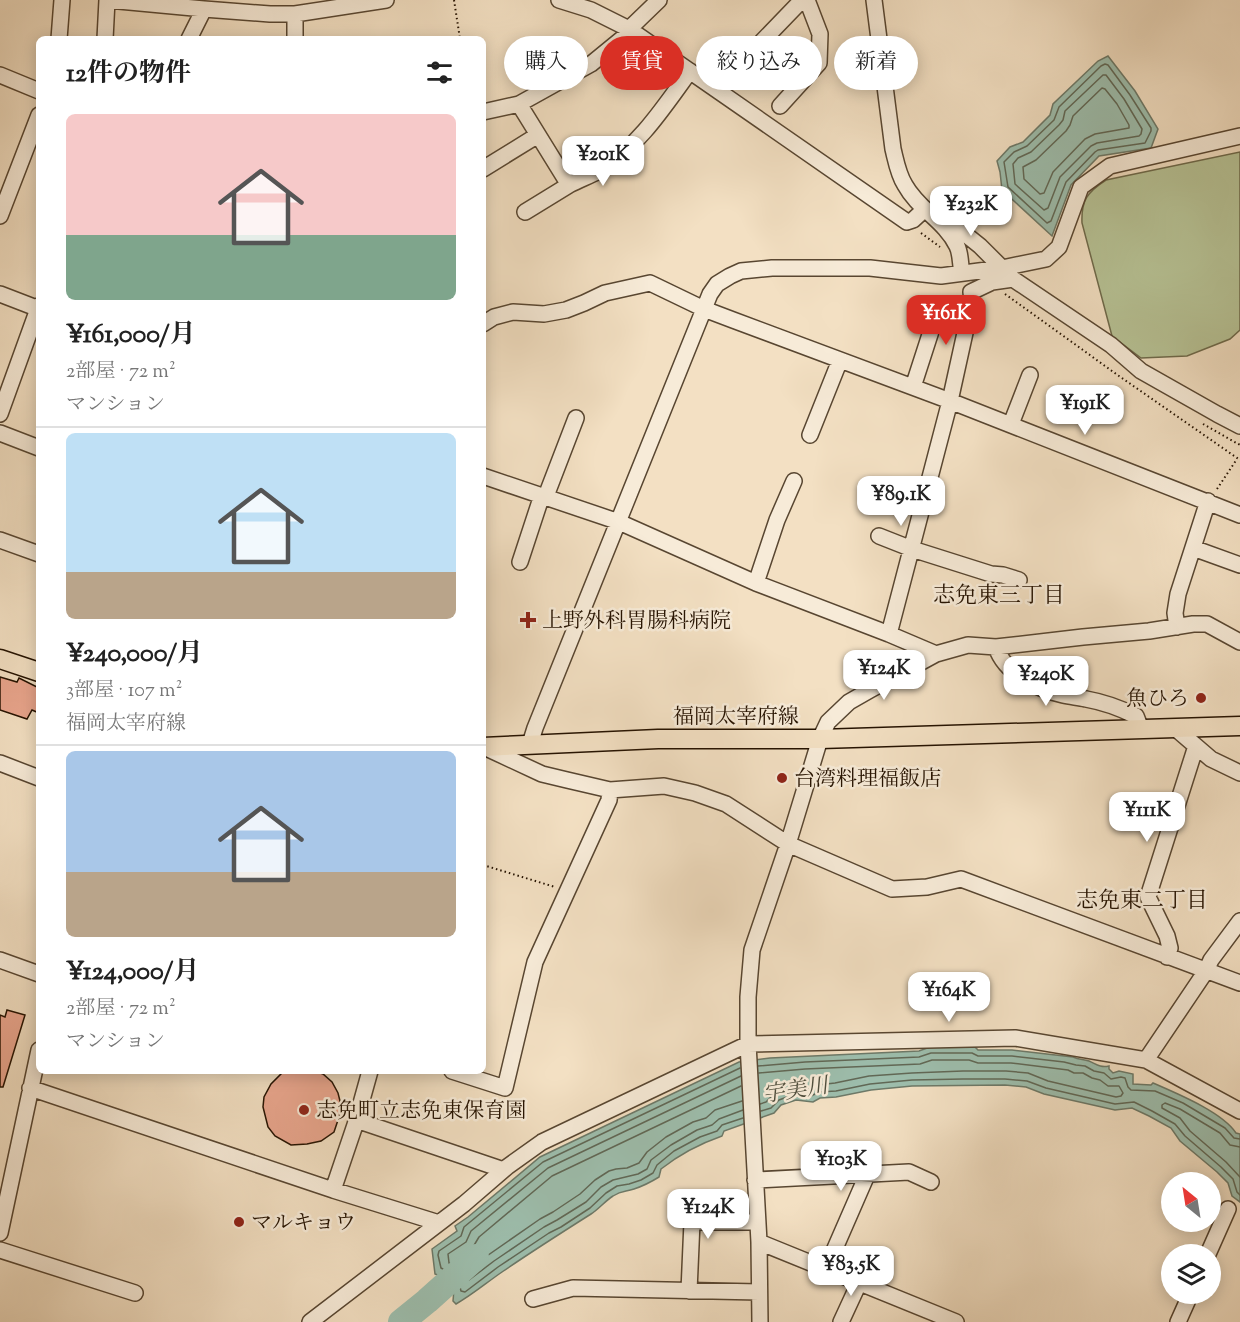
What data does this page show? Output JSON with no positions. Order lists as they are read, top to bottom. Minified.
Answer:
{"streets":{"main road":["福岡太宰府線"]},"districts":["志免東三丁目","志免東二丁目"],"water":["宇美川"],"places":{"health":["上野外科胃腸科病院"],"other":["魚ひろ","台湾料理福飯店","志免町立志免東保育園","マルキョウ"]},"north":"top left","page":{"chip":["購入","賃貸","絞り込み","新着"],"heading":"12件の物件","list":[{"name":"¥161,000/月","note":"2部屋 · 72 m² · マンション"},{"name":"¥240,000/月","note":"3部屋 · 107 m² · 福岡太宰府線"},{"name":"¥124,000/月","note":"2部屋 · 72 m² · マンション"}],"price":["¥201K","¥232K","¥161K","¥191K","¥89.1K","¥124K","¥240K","¥111K","¥164K","¥103K","¥124K","¥83.5K"]}}
